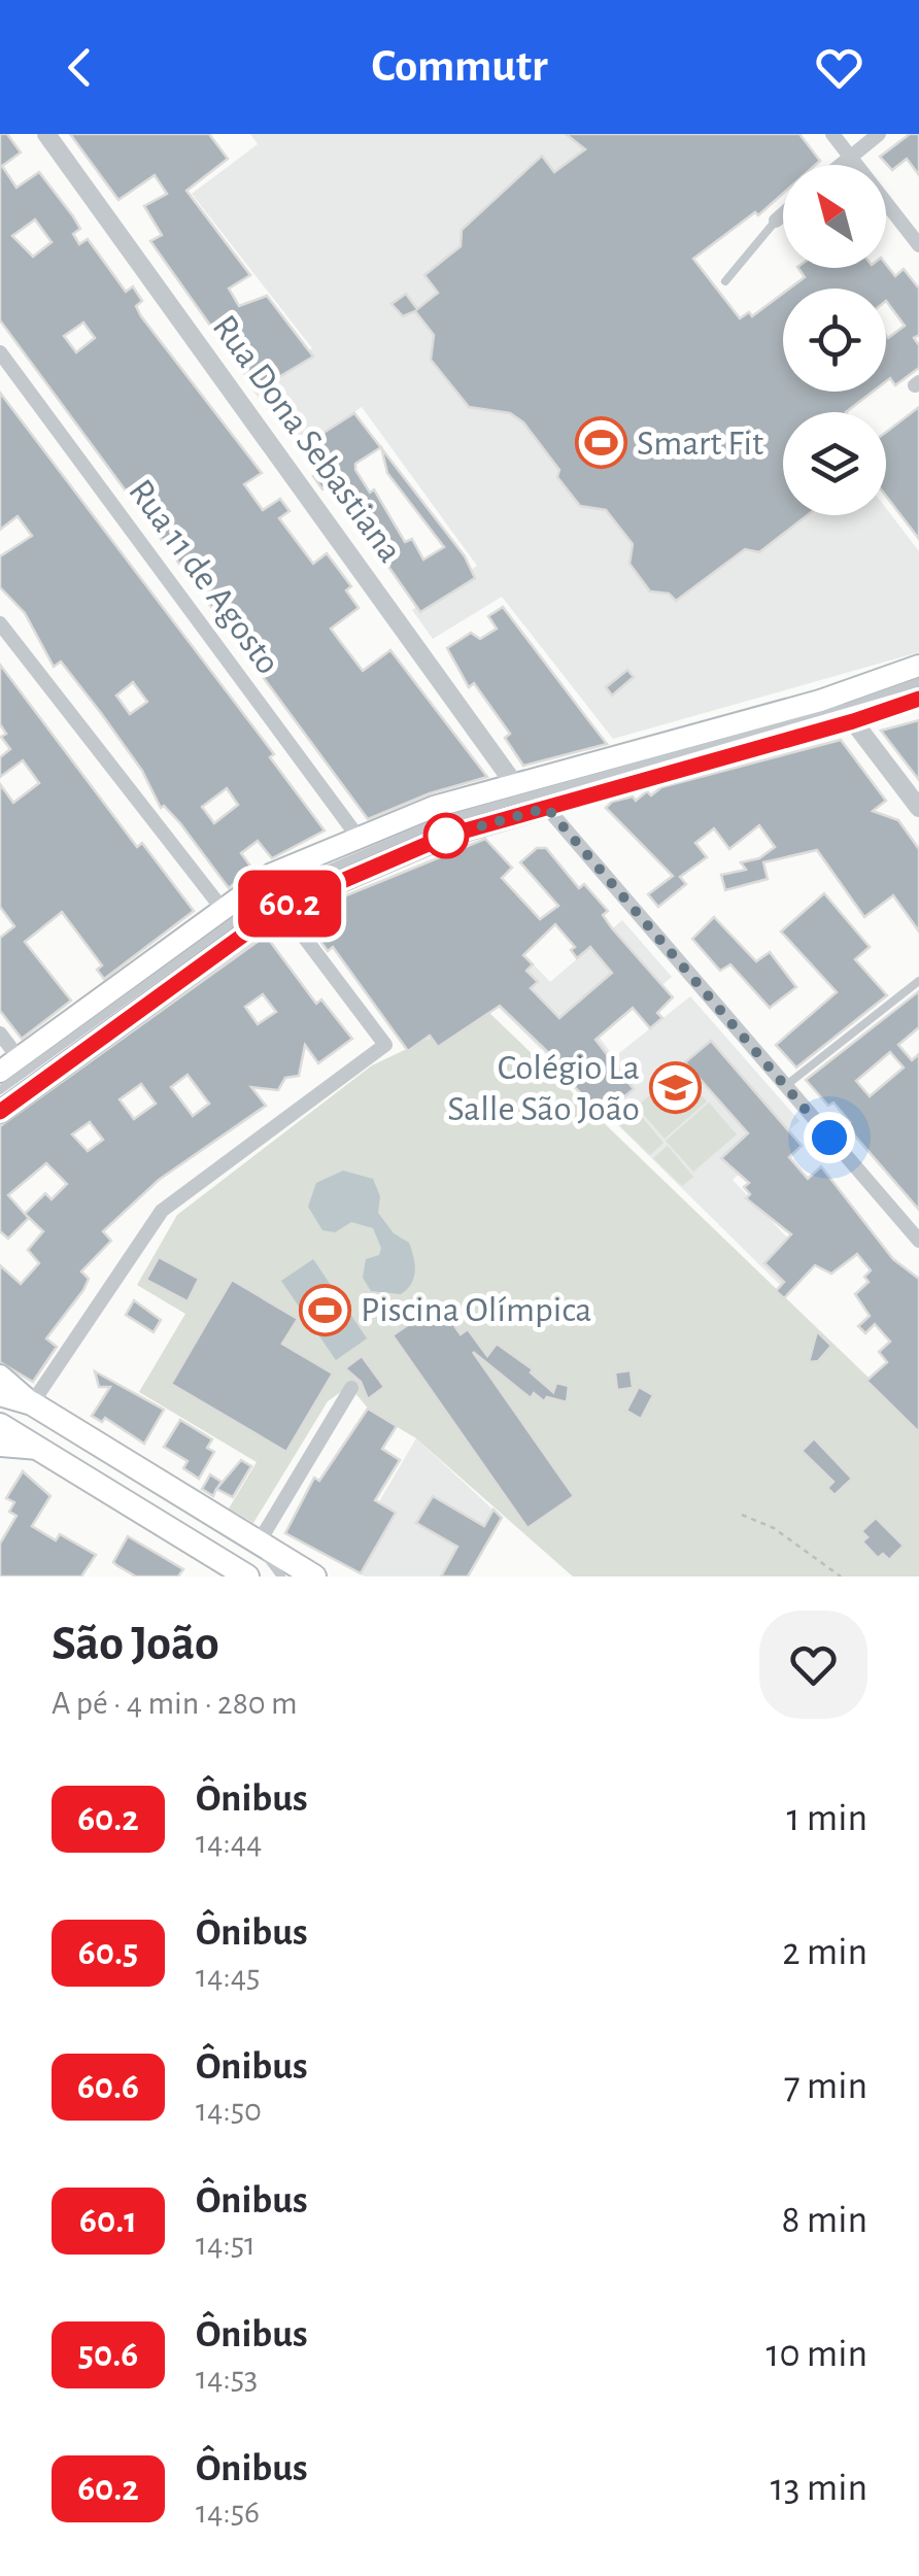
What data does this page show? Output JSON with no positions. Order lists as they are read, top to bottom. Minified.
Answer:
{"streets":{"street":["Rua Dona Sebastiana","Rua 11 de Agosto"]},"places":{"sports":["Smart Fit","Piscina Olímpica"],"school or university":["Colégio La Salle São João"]},"lines":["bus line 60.2"],"north":"top left","page":{"header":"Commutr","on_map":"60.2","heading":["São João","A pé · 4 min · 280 m"],"list":[{"mark":"60.2","name":"Ônibus","note":"14:44","value":"1 min"},{"mark":"60.5","name":"Ônibus","note":"14:45","value":"2 min"},{"mark":"60.6","name":"Ônibus","note":"14:50","value":"7 min"},{"mark":"60.1","name":"Ônibus","note":"14:51","value":"8 min"},{"mark":"50.6","name":"Ônibus","note":"14:53","value":"10 min"},{"mark":"60.2","name":"Ônibus","note":"14:56","value":"13 min"}]}}
